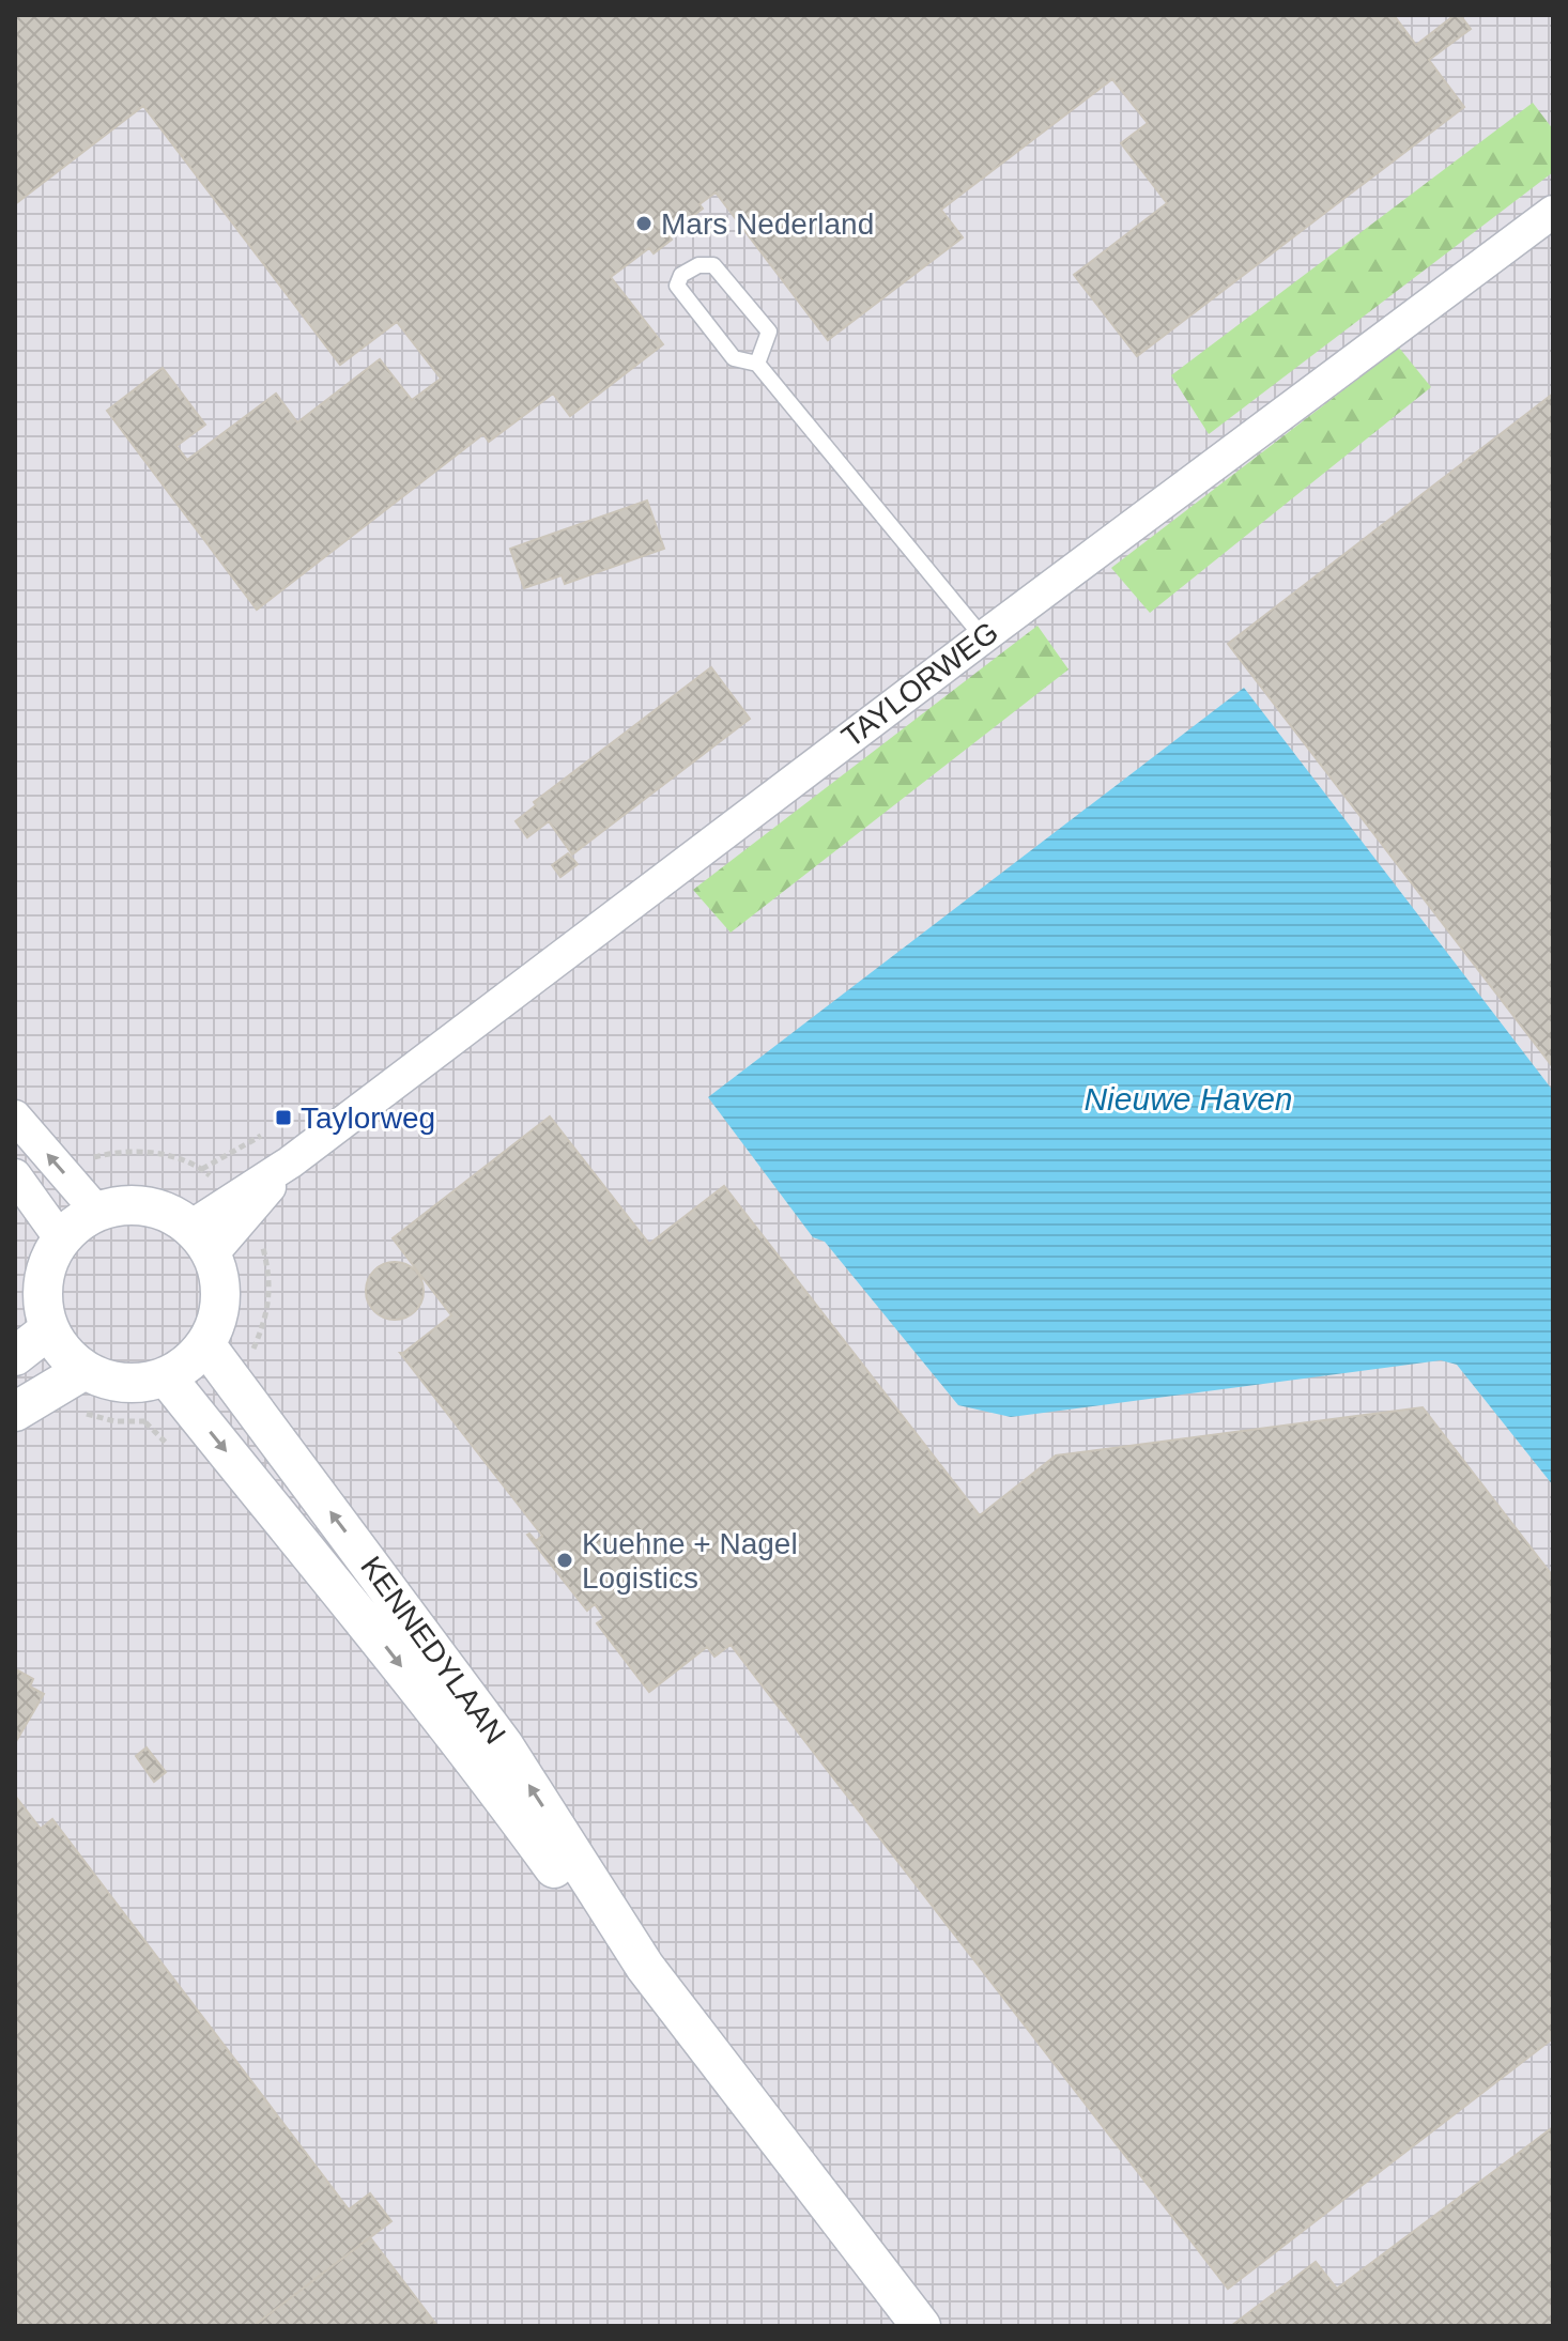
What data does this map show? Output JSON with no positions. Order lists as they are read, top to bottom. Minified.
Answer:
{"streets":{"street":["TAYLORWEG","KENNEDYLAAN"]},"crossings":[["TAYLORWEG","KENNEDYLAAN"]],"water":["Nieuwe Haven"],"places":{"other":["Mars Nederland","Kuehne + Nagel Logistics"],"transit":["Taylorweg"]}}
